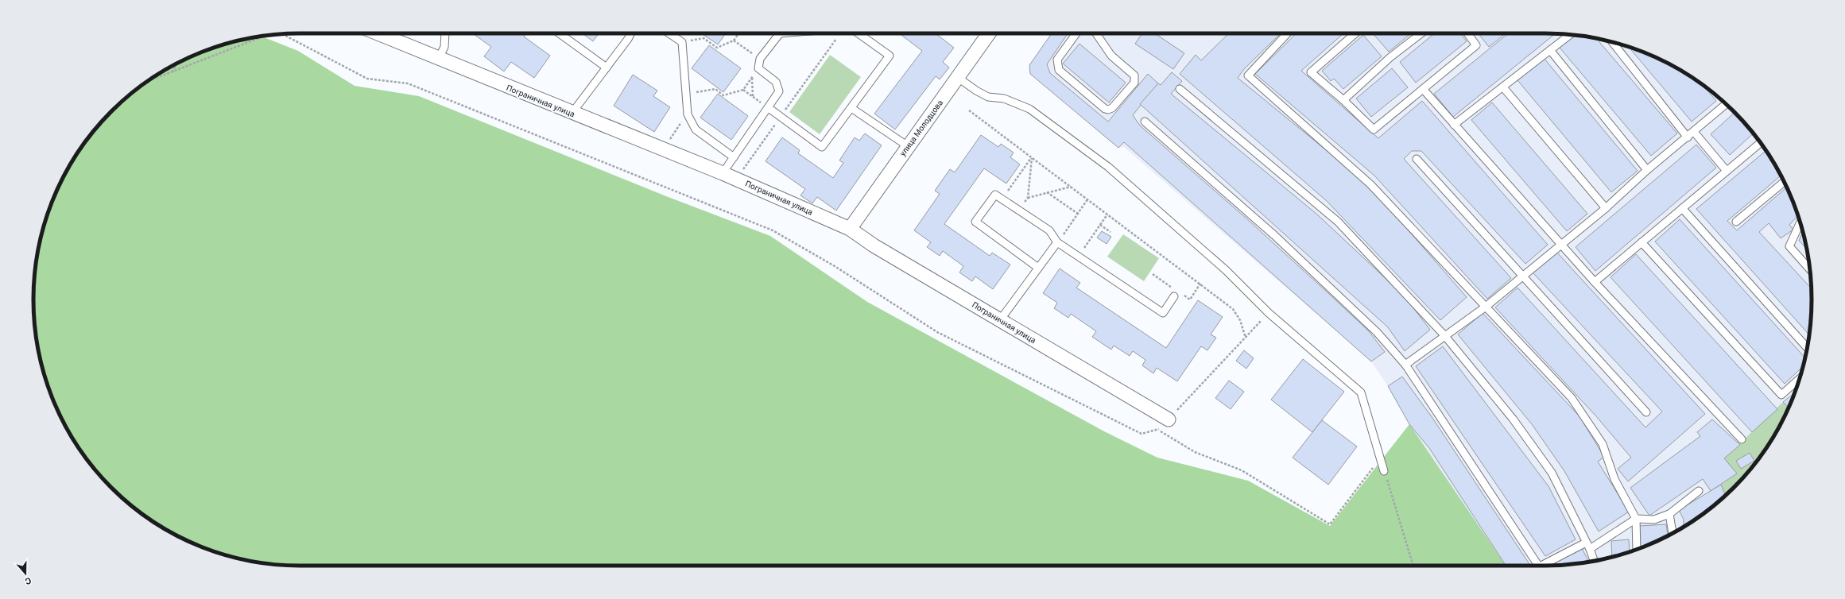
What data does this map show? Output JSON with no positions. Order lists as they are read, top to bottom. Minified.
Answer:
{"streets":{"street":["Пограничная улица","улица Молодцова"]},"crossings":[["Пограничная улица","улица Молодцова"]],"north":"bottom"}
